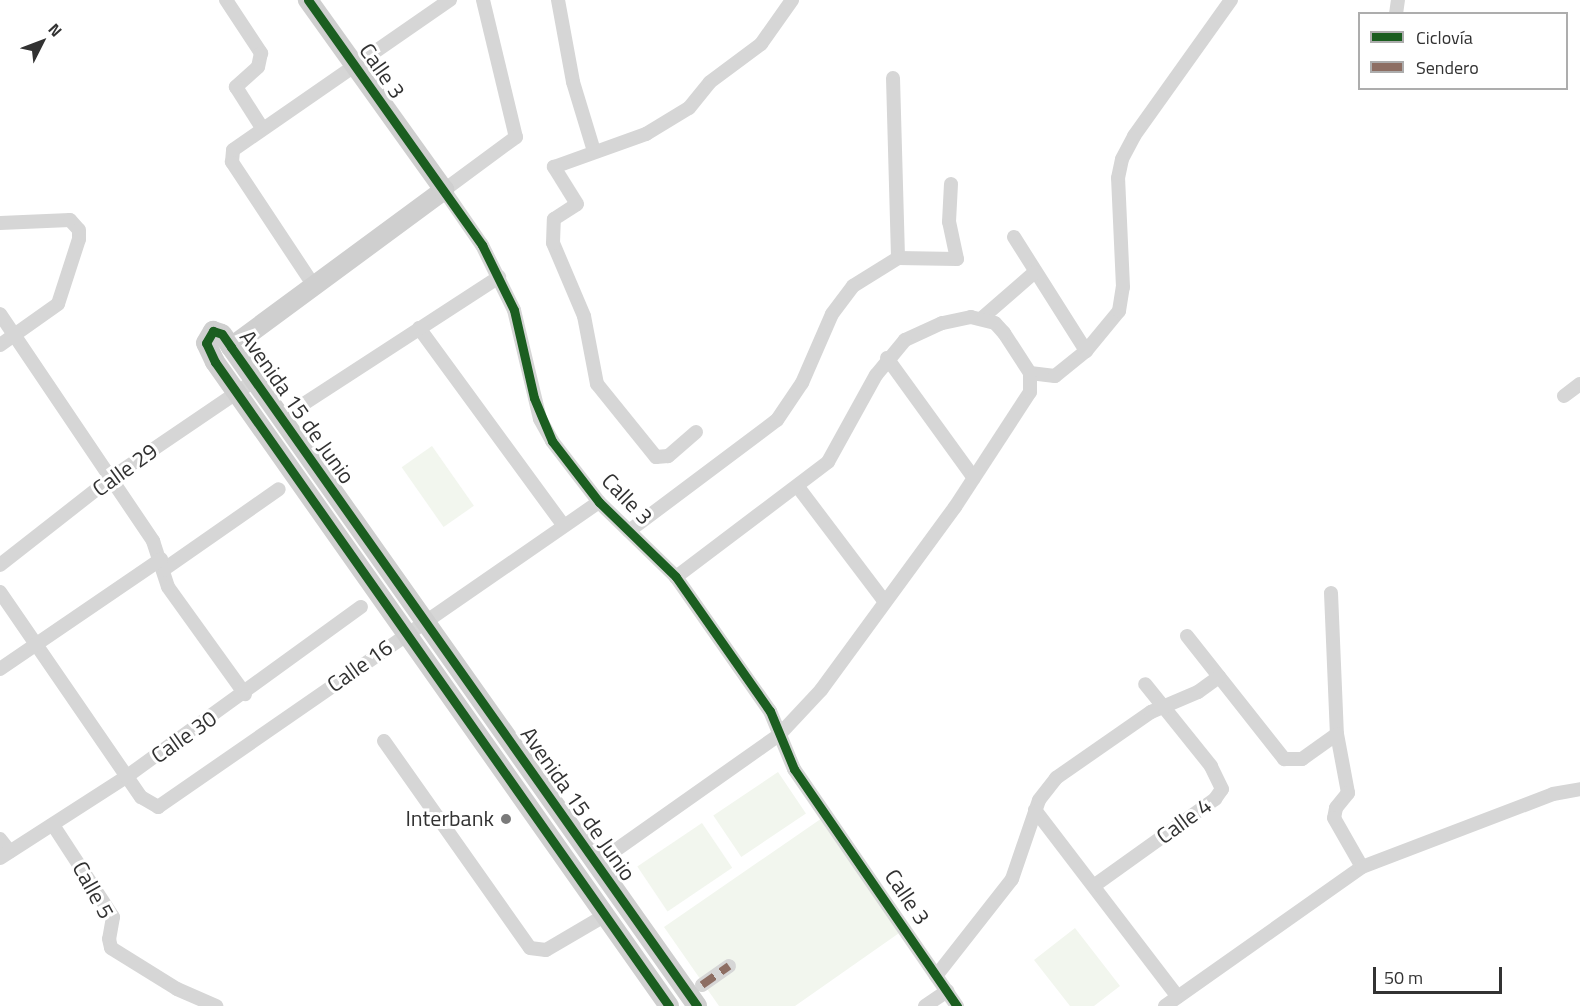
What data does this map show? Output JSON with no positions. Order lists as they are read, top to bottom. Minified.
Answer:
{"streets":{"street":["Calle 3","Avenida 15 de Junio","Calle 29","Calle 16","Calle 30","Calle 4","Calle 5"]},"crossings":[["Calle 3","Calle 16"],["Avenida 15 de Junio","Calle 29"],["Avenida 15 de Junio","Calle 16"],["Calle 16","Calle 30"],["Calle 30","Calle 5"]],"places":["Interbank"],"legend":["Ciclovía","Sendero"],"scale_bar":"50 m","north":"top right"}
